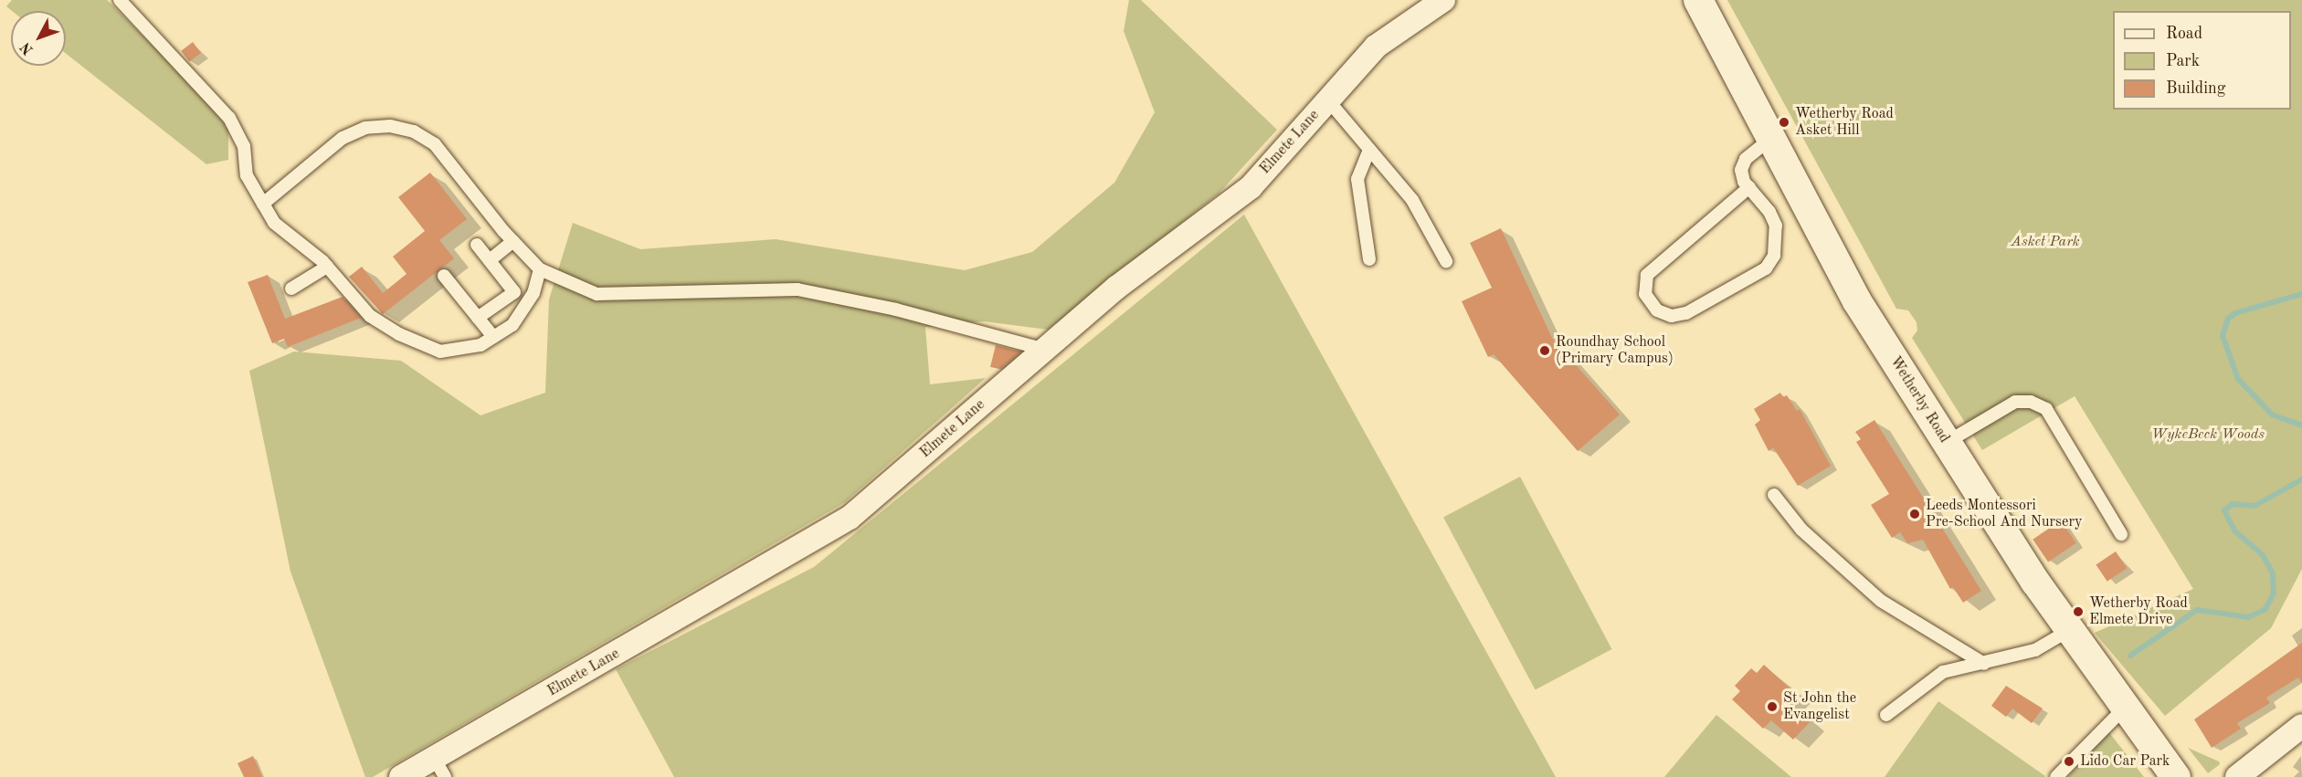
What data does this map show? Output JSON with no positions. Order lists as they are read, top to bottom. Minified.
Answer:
{"streets":{"street":["Elmete Lane","Wetherby Road"]},"parks":["Asket Park","WykeBeck Woods"],"places":["Wetherby Road Asket Hill","Roundhay School (Primary Campus)","Leeds Montessori Pre-School And Nursery","Wetherby Road Elmete Drive","St John the Evangelist","Lido Car Park"],"legend":["Road","Park","Building"],"north":"bottom left"}
